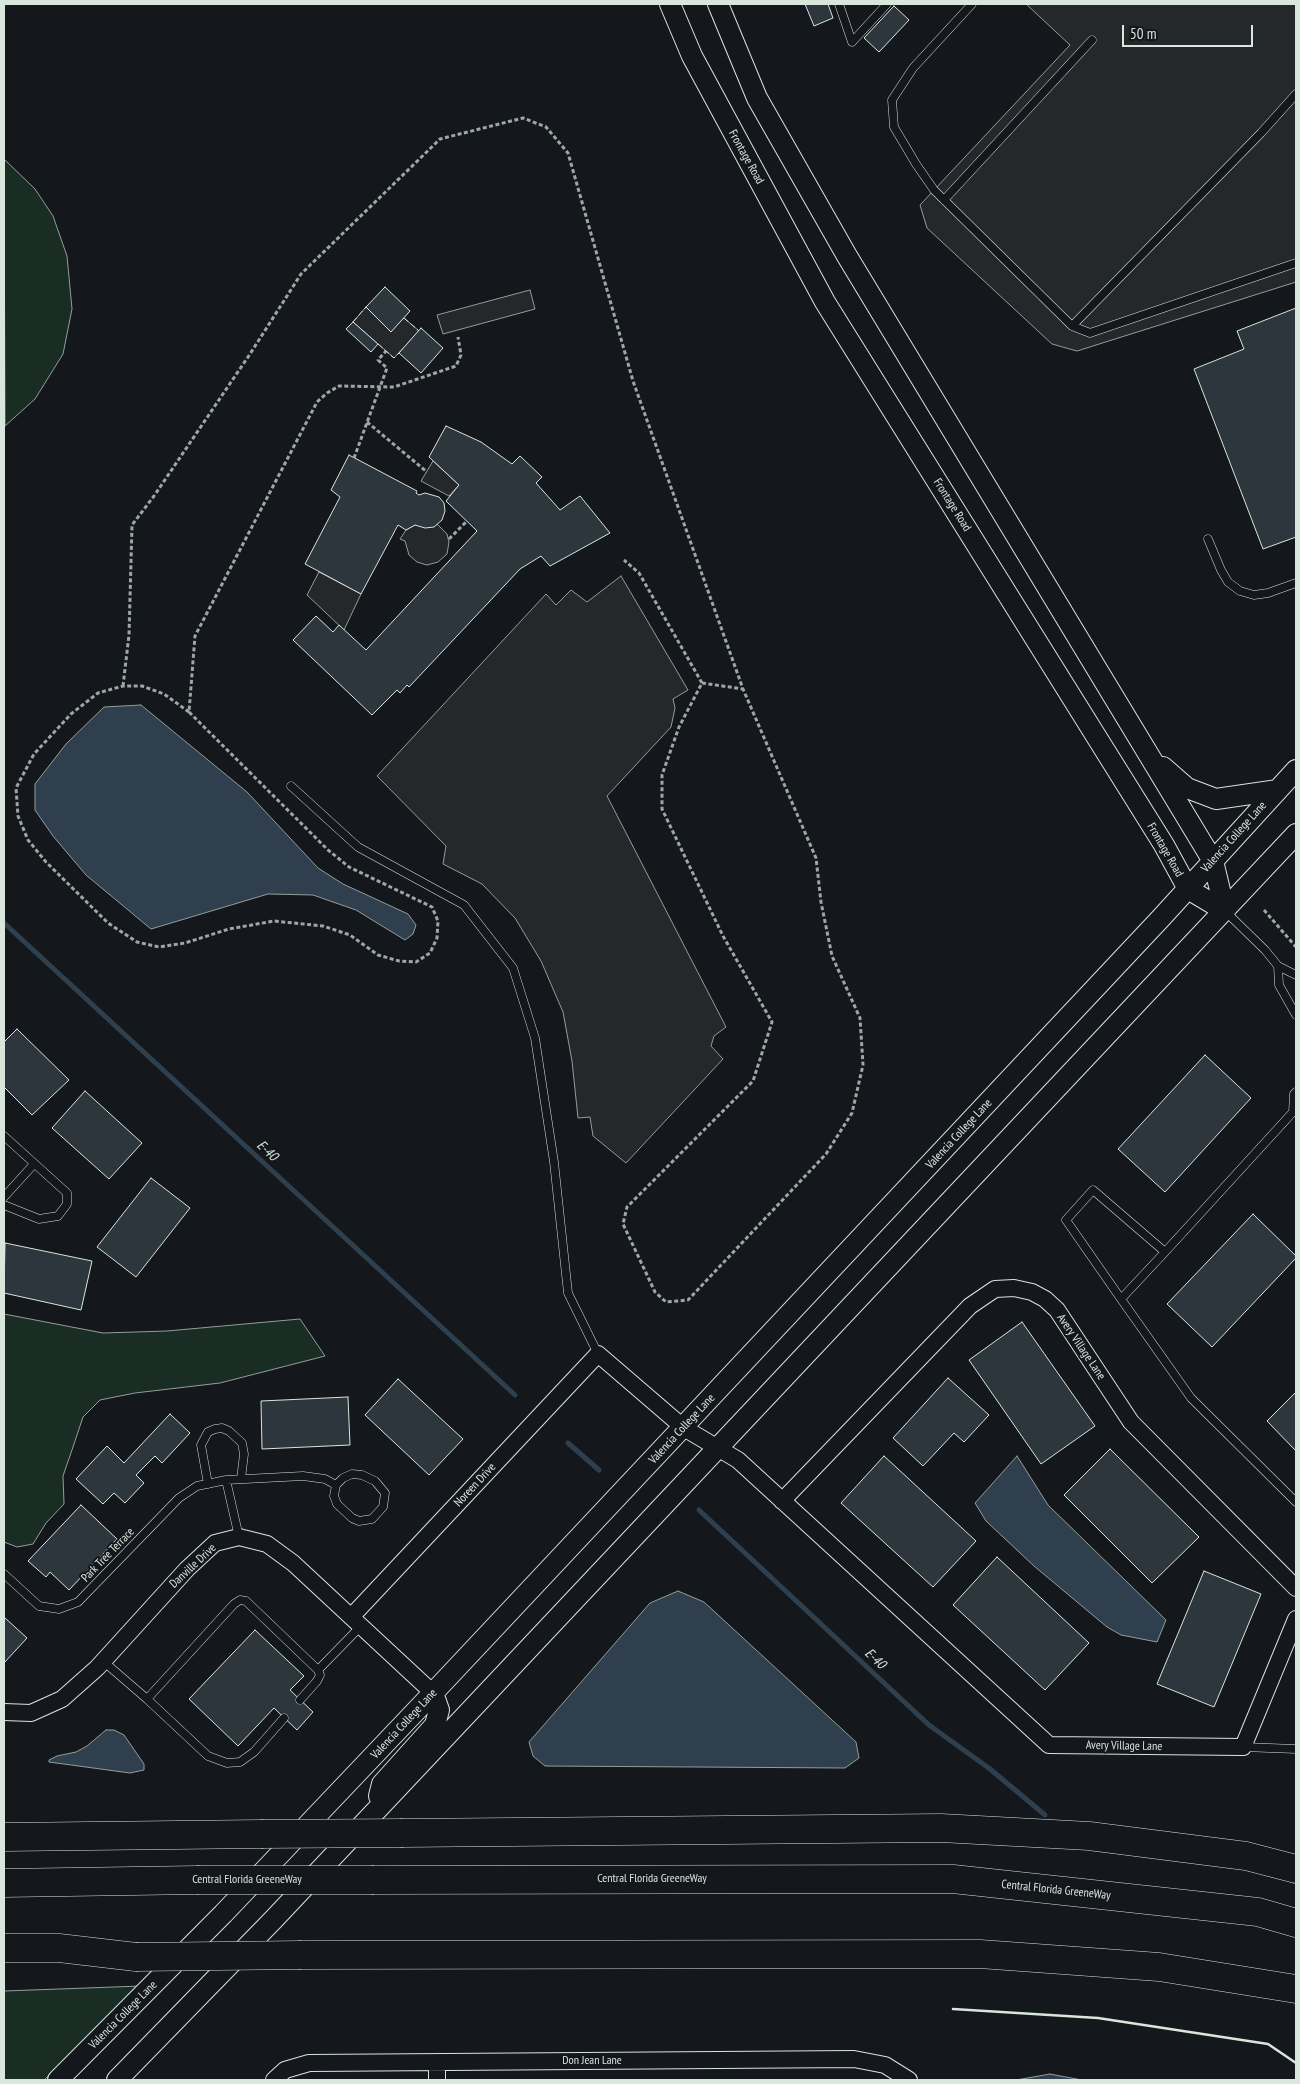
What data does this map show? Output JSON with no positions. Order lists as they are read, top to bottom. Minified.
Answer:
{"streets":{"highway":["Central Florida GreeneWay"],"street":["Frontage Road","Valencia College Lane","Avery Village Lane","Noreen Drive","Danville Drive","Don Jean Lane"],"lane":["Park Tree Terrace"]},"crossings":[["Frontage Road","Valencia College Lane"],["Valencia College Lane","Avery Village Lane"],["Valencia College Lane","Danville Drive"],["Avery Village Lane","Noreen Drive"],["Noreen Drive","Danville Drive"]],"water":["E-40"],"scale_bar":"50 m"}
